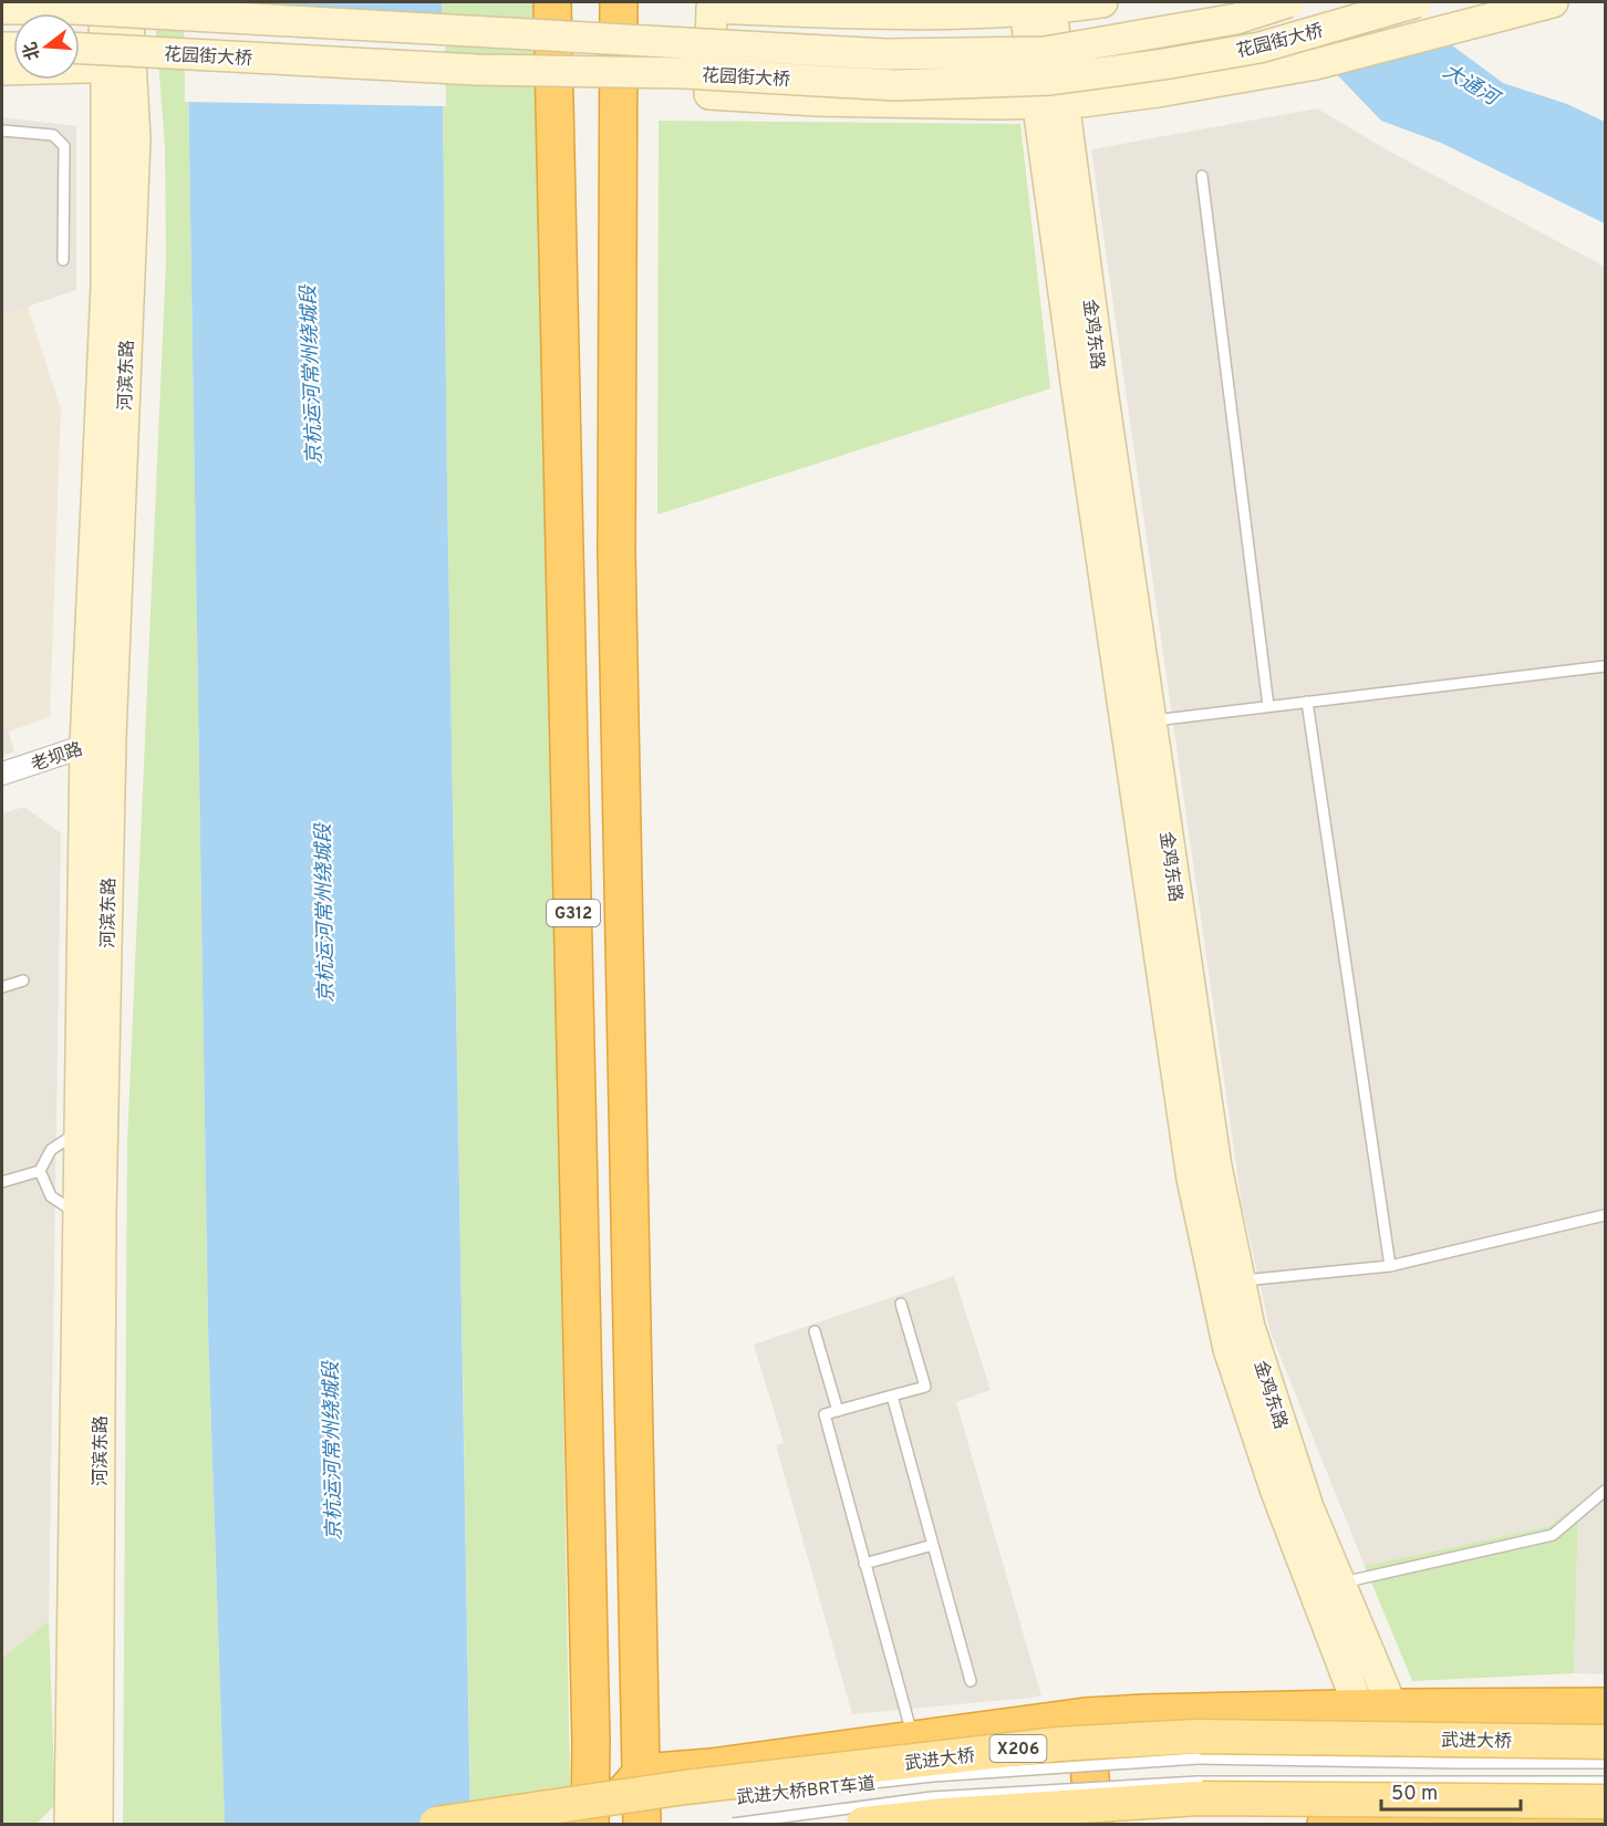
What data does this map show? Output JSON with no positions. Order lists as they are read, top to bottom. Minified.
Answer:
{"streets":{"highway":["G312"],"main road":["花园街大桥","金鸡东路","河滨东路","武进大桥","X206"],"street":["老坝路"],"lane":["武进大桥BRT车道"]},"crossings":[["河滨东路","老坝路"]],"water":["大通河","京杭运河常州绕城段"],"scale_bar":"50 m","north":"left"}
